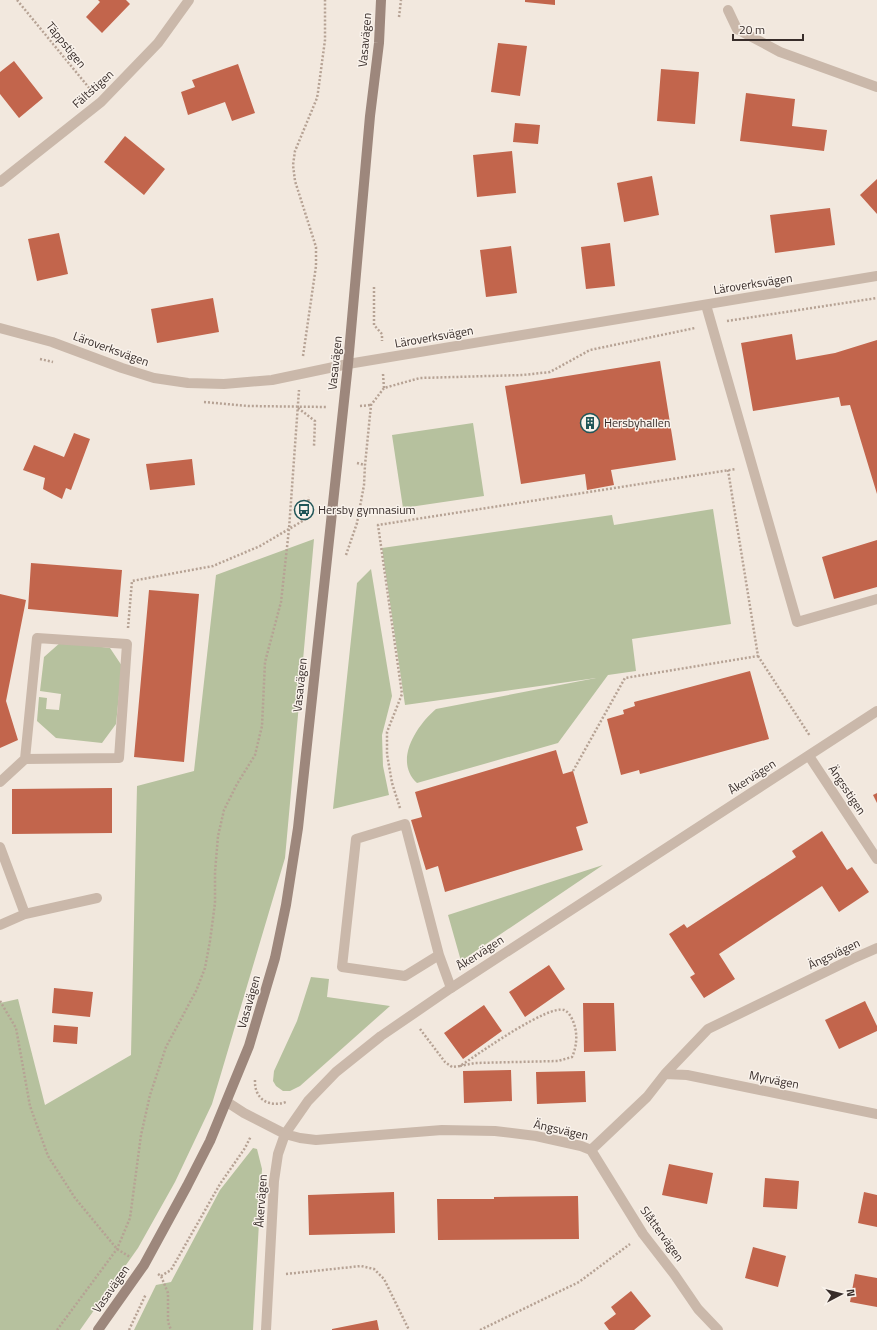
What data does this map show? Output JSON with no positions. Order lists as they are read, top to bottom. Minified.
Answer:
{"streets":{"street":["Vasavägen","Fältstigen","Läroverksvägen","Åkervägen","Ängsstigen","Ängsvägen","Myrvägen","Slåttervägen"],"path":["Täppstigen"]},"crossings":[["Vasavägen","Läroverksvägen"],["Vasavägen","Ängsvägen"],["Täppstigen","Fältstigen"],["Åkervägen","Ängsstigen"],["Åkervägen","Ängsvägen"],["Ängsvägen","Myrvägen"],["Ängsvägen","Slåttervägen"]],"places":{"building":["Hersbyhallen"],"bus stop":["Hersby gymnasium"]},"scale_bar":"20 m","north":"right"}
